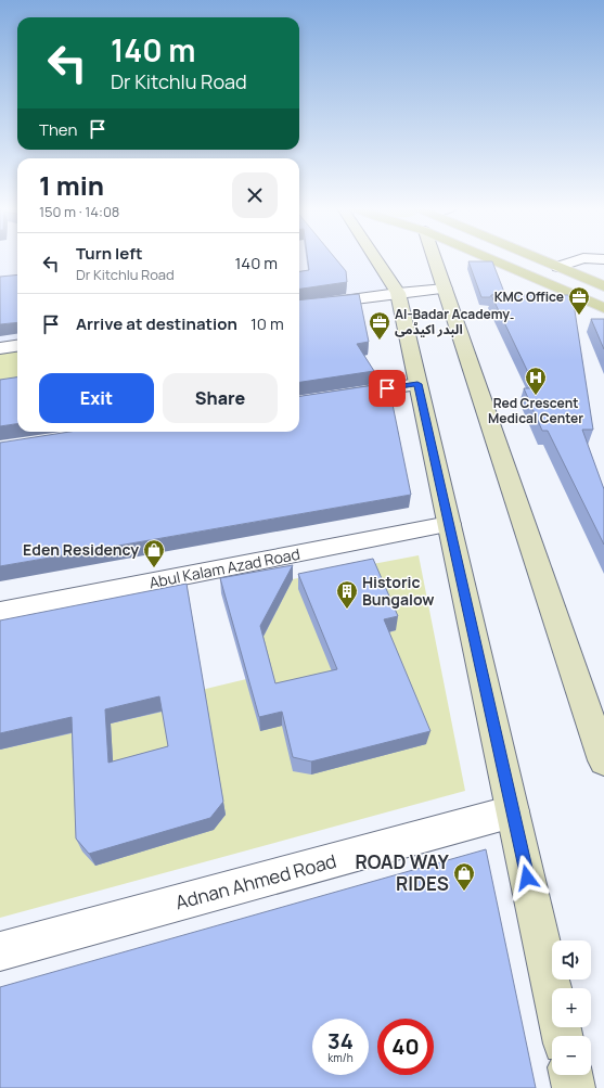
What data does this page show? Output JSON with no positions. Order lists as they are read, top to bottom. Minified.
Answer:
{"streets":{"street":["Abul Kalam Azad Road","Adnan Ahmed Road"]},"places":{"office":["KMC Office","Al-Badar Academy۔ البدر اکیڈمی"],"hospital":["Red Crescent Medical Center"],"shop":["Eden Residency","ROAD WAY RIDES"],"building":["Historic Bungalow"]},"page":{"turn":["140 m","Dr Kitchlu Road"],"then":"Then","heading":["1 min","150 m · 14:08"],"list":[{"name":"Turn left","note":"Dr Kitchlu Road","value":"140 m"},{"name":"Arrive at destination","value":"10 m"}],"buttons":["Exit","Share"],"map_buttons":["+","−"],"speed":"34 km/h","limit":"40"}}
